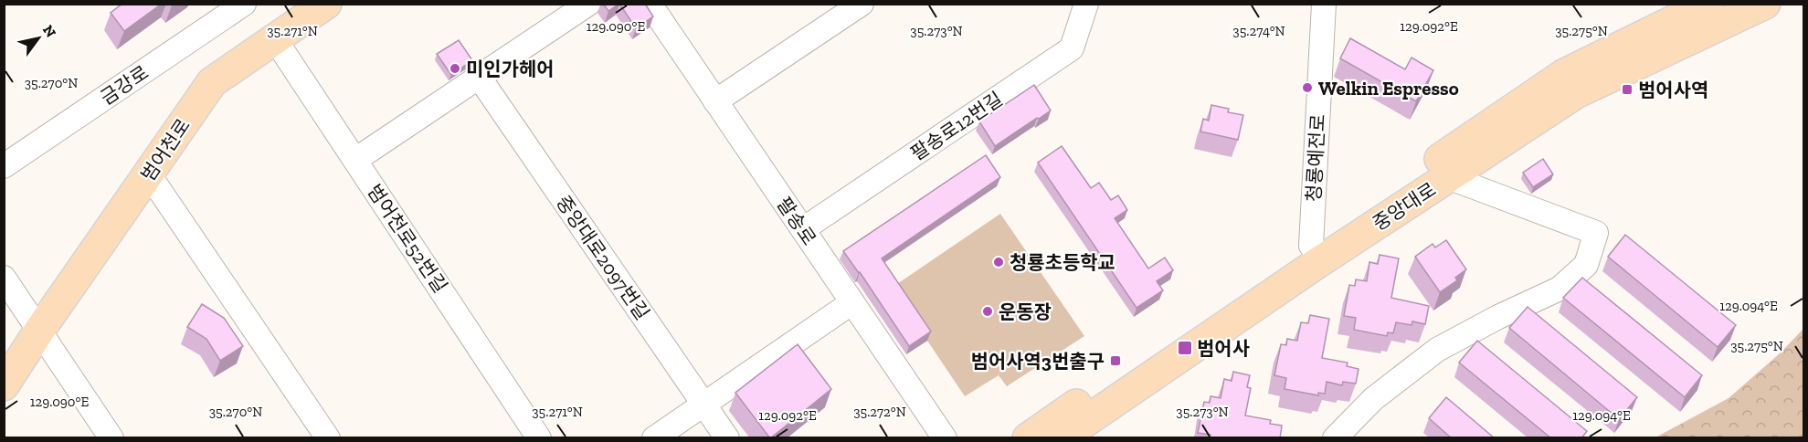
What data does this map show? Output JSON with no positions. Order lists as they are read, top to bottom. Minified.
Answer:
{"streets":{"main road":["범어천로","중앙대로"],"street":["금강로","팔송로12번길","청룡예전로","팔송로","범어천로52번길","중앙대로2097번길"]},"crossings":[["팔송로12번길","팔송로"],["범어천로","범어천로52번길"],["청룡예전로","중앙대로"]],"places":{"other":["미인가헤어","Welkin Espresso","청룡초등학교","운동장"],"transit":["범어사역","범어사","범어사역3번출구"]},"north":"top right","coordinates":["129.092°E","129.090°E","35.271°N","35.273°N","35.274°N","35.275°N","35.270°N","129.094°E","35.272°N"]}
